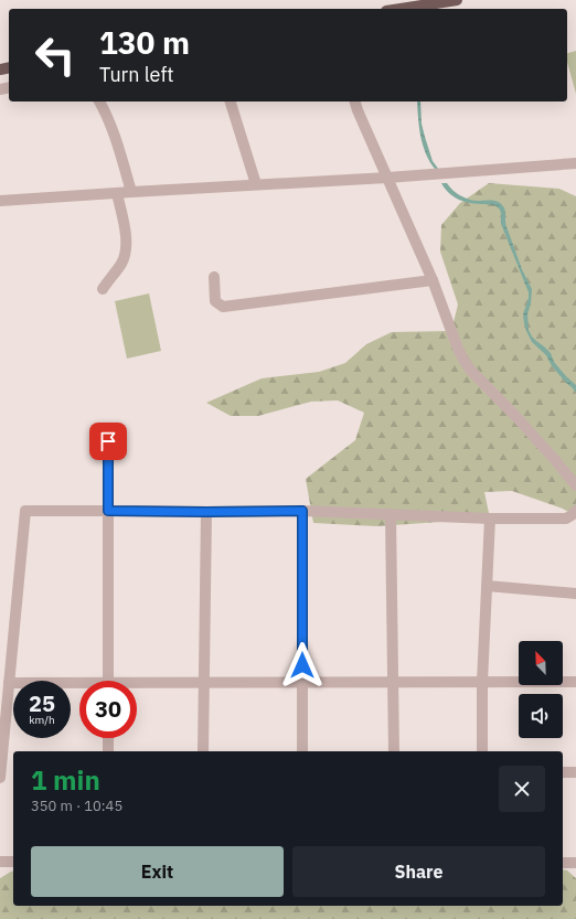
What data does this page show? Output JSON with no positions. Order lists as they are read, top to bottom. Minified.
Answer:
{"north":"top left","page":{"turn":["130 m","Turn left"],"speed":"25 km/h","limit":"30","heading":["1 min","350 m · 10:45"],"buttons":["Exit","Share"]}}
